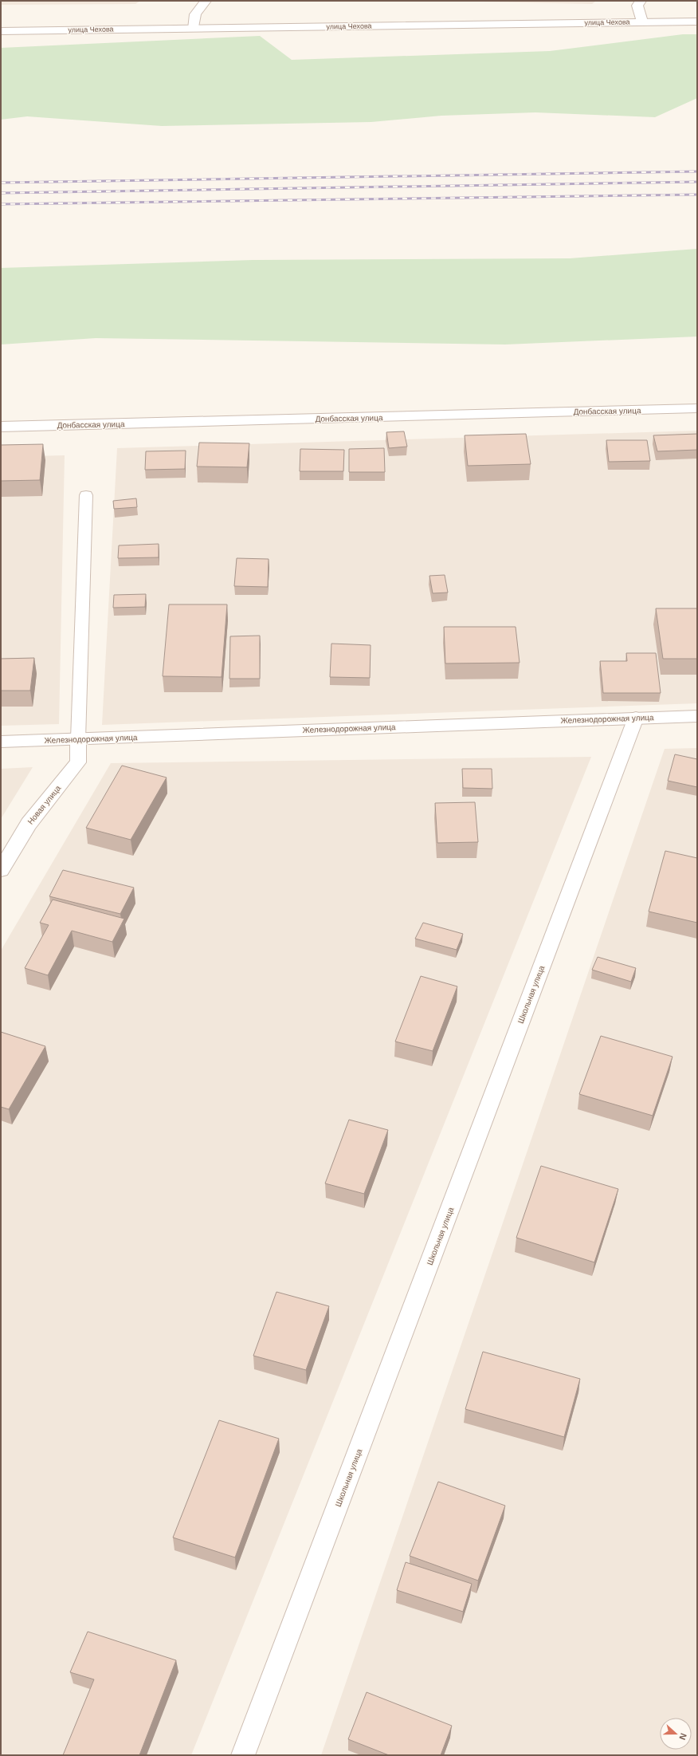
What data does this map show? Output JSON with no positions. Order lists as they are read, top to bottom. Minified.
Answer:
{"streets":{"street":["улица Чехова","Донбасская улица","Железнодорожная улица","Новая улица","Школьная улица"]},"crossings":[["Железнодорожная улица","Новая улица"],["Железнодорожная улица","Школьная улица"]],"north":"right"}
